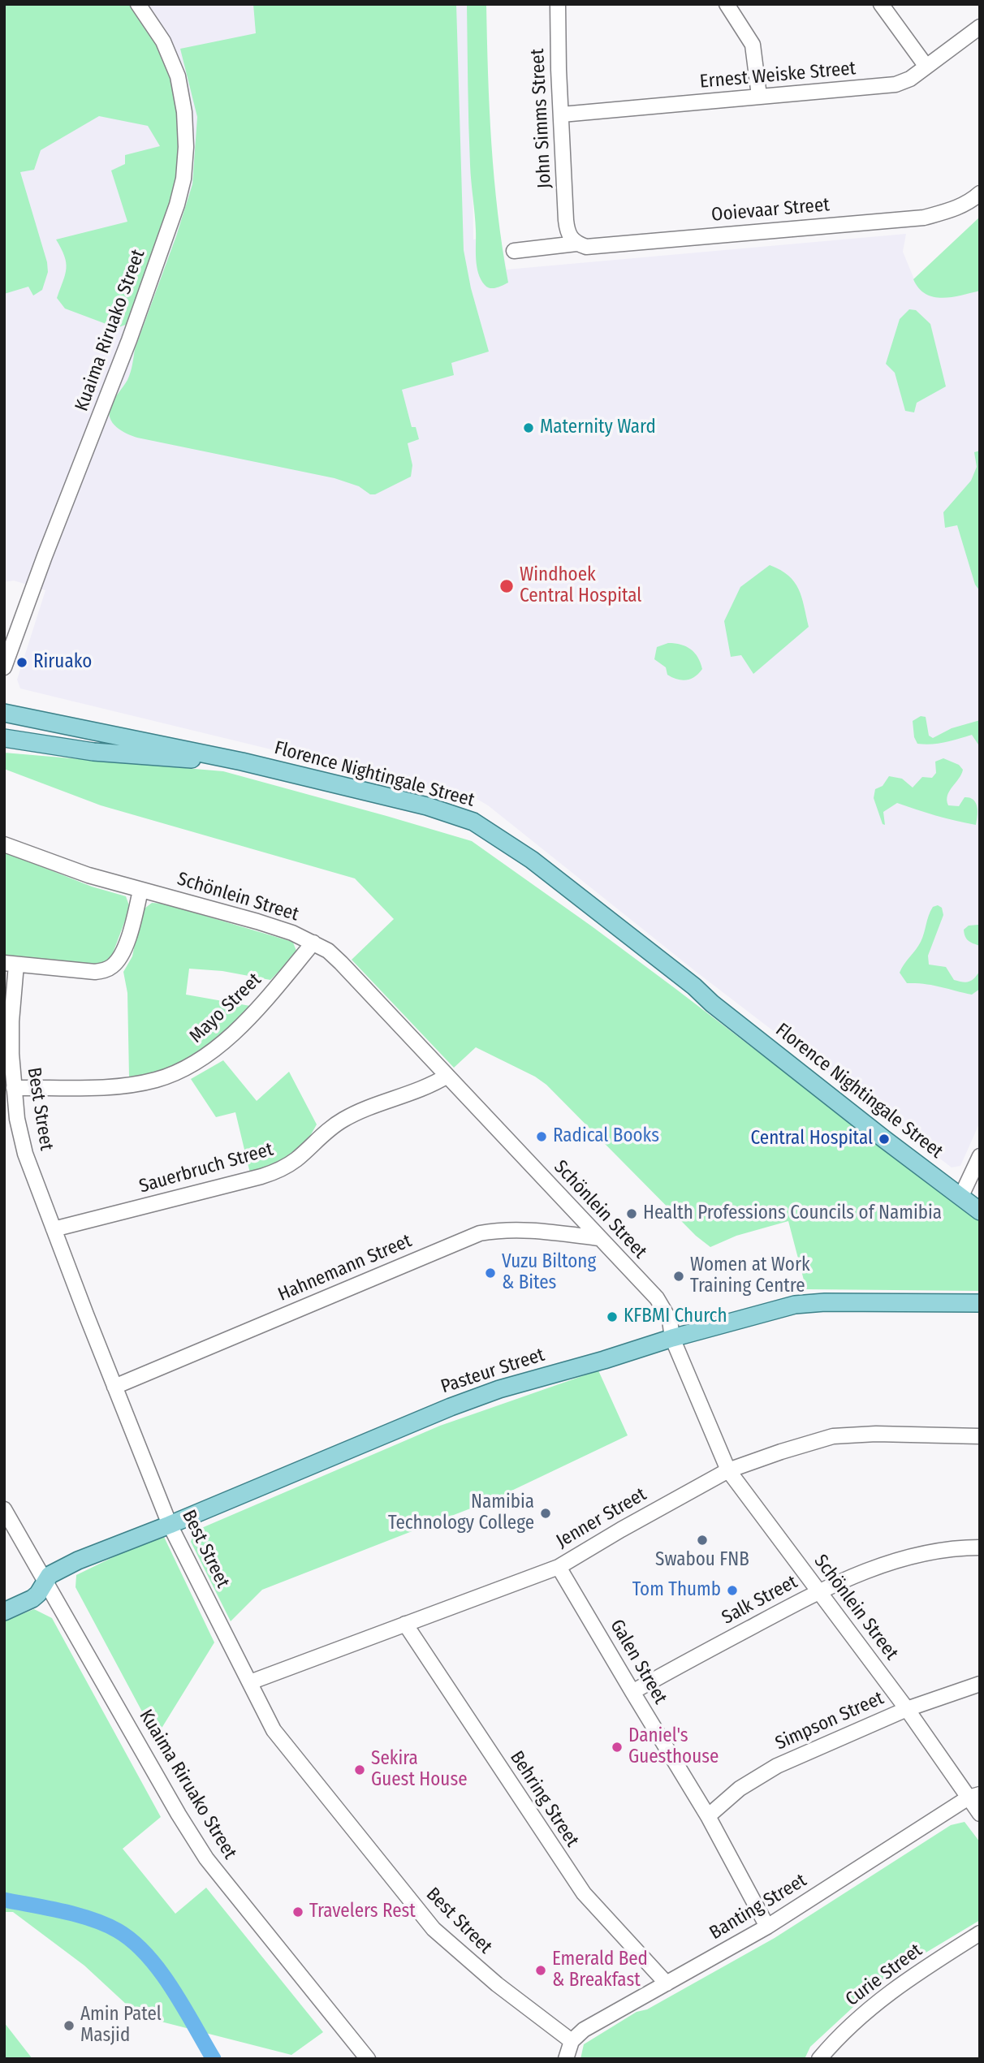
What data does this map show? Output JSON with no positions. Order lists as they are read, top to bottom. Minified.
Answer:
{"streets":{"main road":["Florence Nightingale Street","Pasteur Street"],"street":["Ernest Weiske Street","John Simms Street","Ooievaar Street","Kuaima Riruako Street","Schönlein Street","Mayo Street","Best Street","Sauerbruch Street","Hahnemann Street","Jenner Street","Salk Street","Galen Street","Simpson Street","Behring Street","Banting Street","Curie Street"]},"crossings":[["Ernest Weiske Street","John Simms Street"],["John Simms Street","Ooievaar Street"],["Kuaima Riruako Street","Pasteur Street"],["Schönlein Street","Mayo Street"],["Schönlein Street","Sauerbruch Street"],["Schönlein Street","Hahnemann Street"],["Schönlein Street","Pasteur Street"],["Schönlein Street","Jenner Street"],["Schönlein Street","Salk Street"],["Schönlein Street","Simpson Street"],["Schönlein Street","Banting Street"],["Mayo Street","Best Street"],["Best Street","Sauerbruch Street"],["Best Street","Hahnemann Street"],["Best Street","Pasteur Street"],["Best Street","Jenner Street"],["Best Street","Banting Street"],["Jenner Street","Galen Street"],["Jenner Street","Behring Street"],["Salk Street","Galen Street"],["Galen Street","Simpson Street"],["Galen Street","Banting Street"],["Behring Street","Banting Street"]],"places":["Maternity Ward","Windhoek Central Hospital","Riruako","Radical Books","Central Hospital","Health Professions Councils of Namibia","Vuzu Biltong & Bites","Women at Work Training Centre","KFBMI Church","Namibia Technology College","Swabou FNB","Tom Thumb","Daniel's Guesthouse","Sekira Guest House","Travelers Rest","Emerald Bed & Breakfast","Amin Patel Masjid"]}
